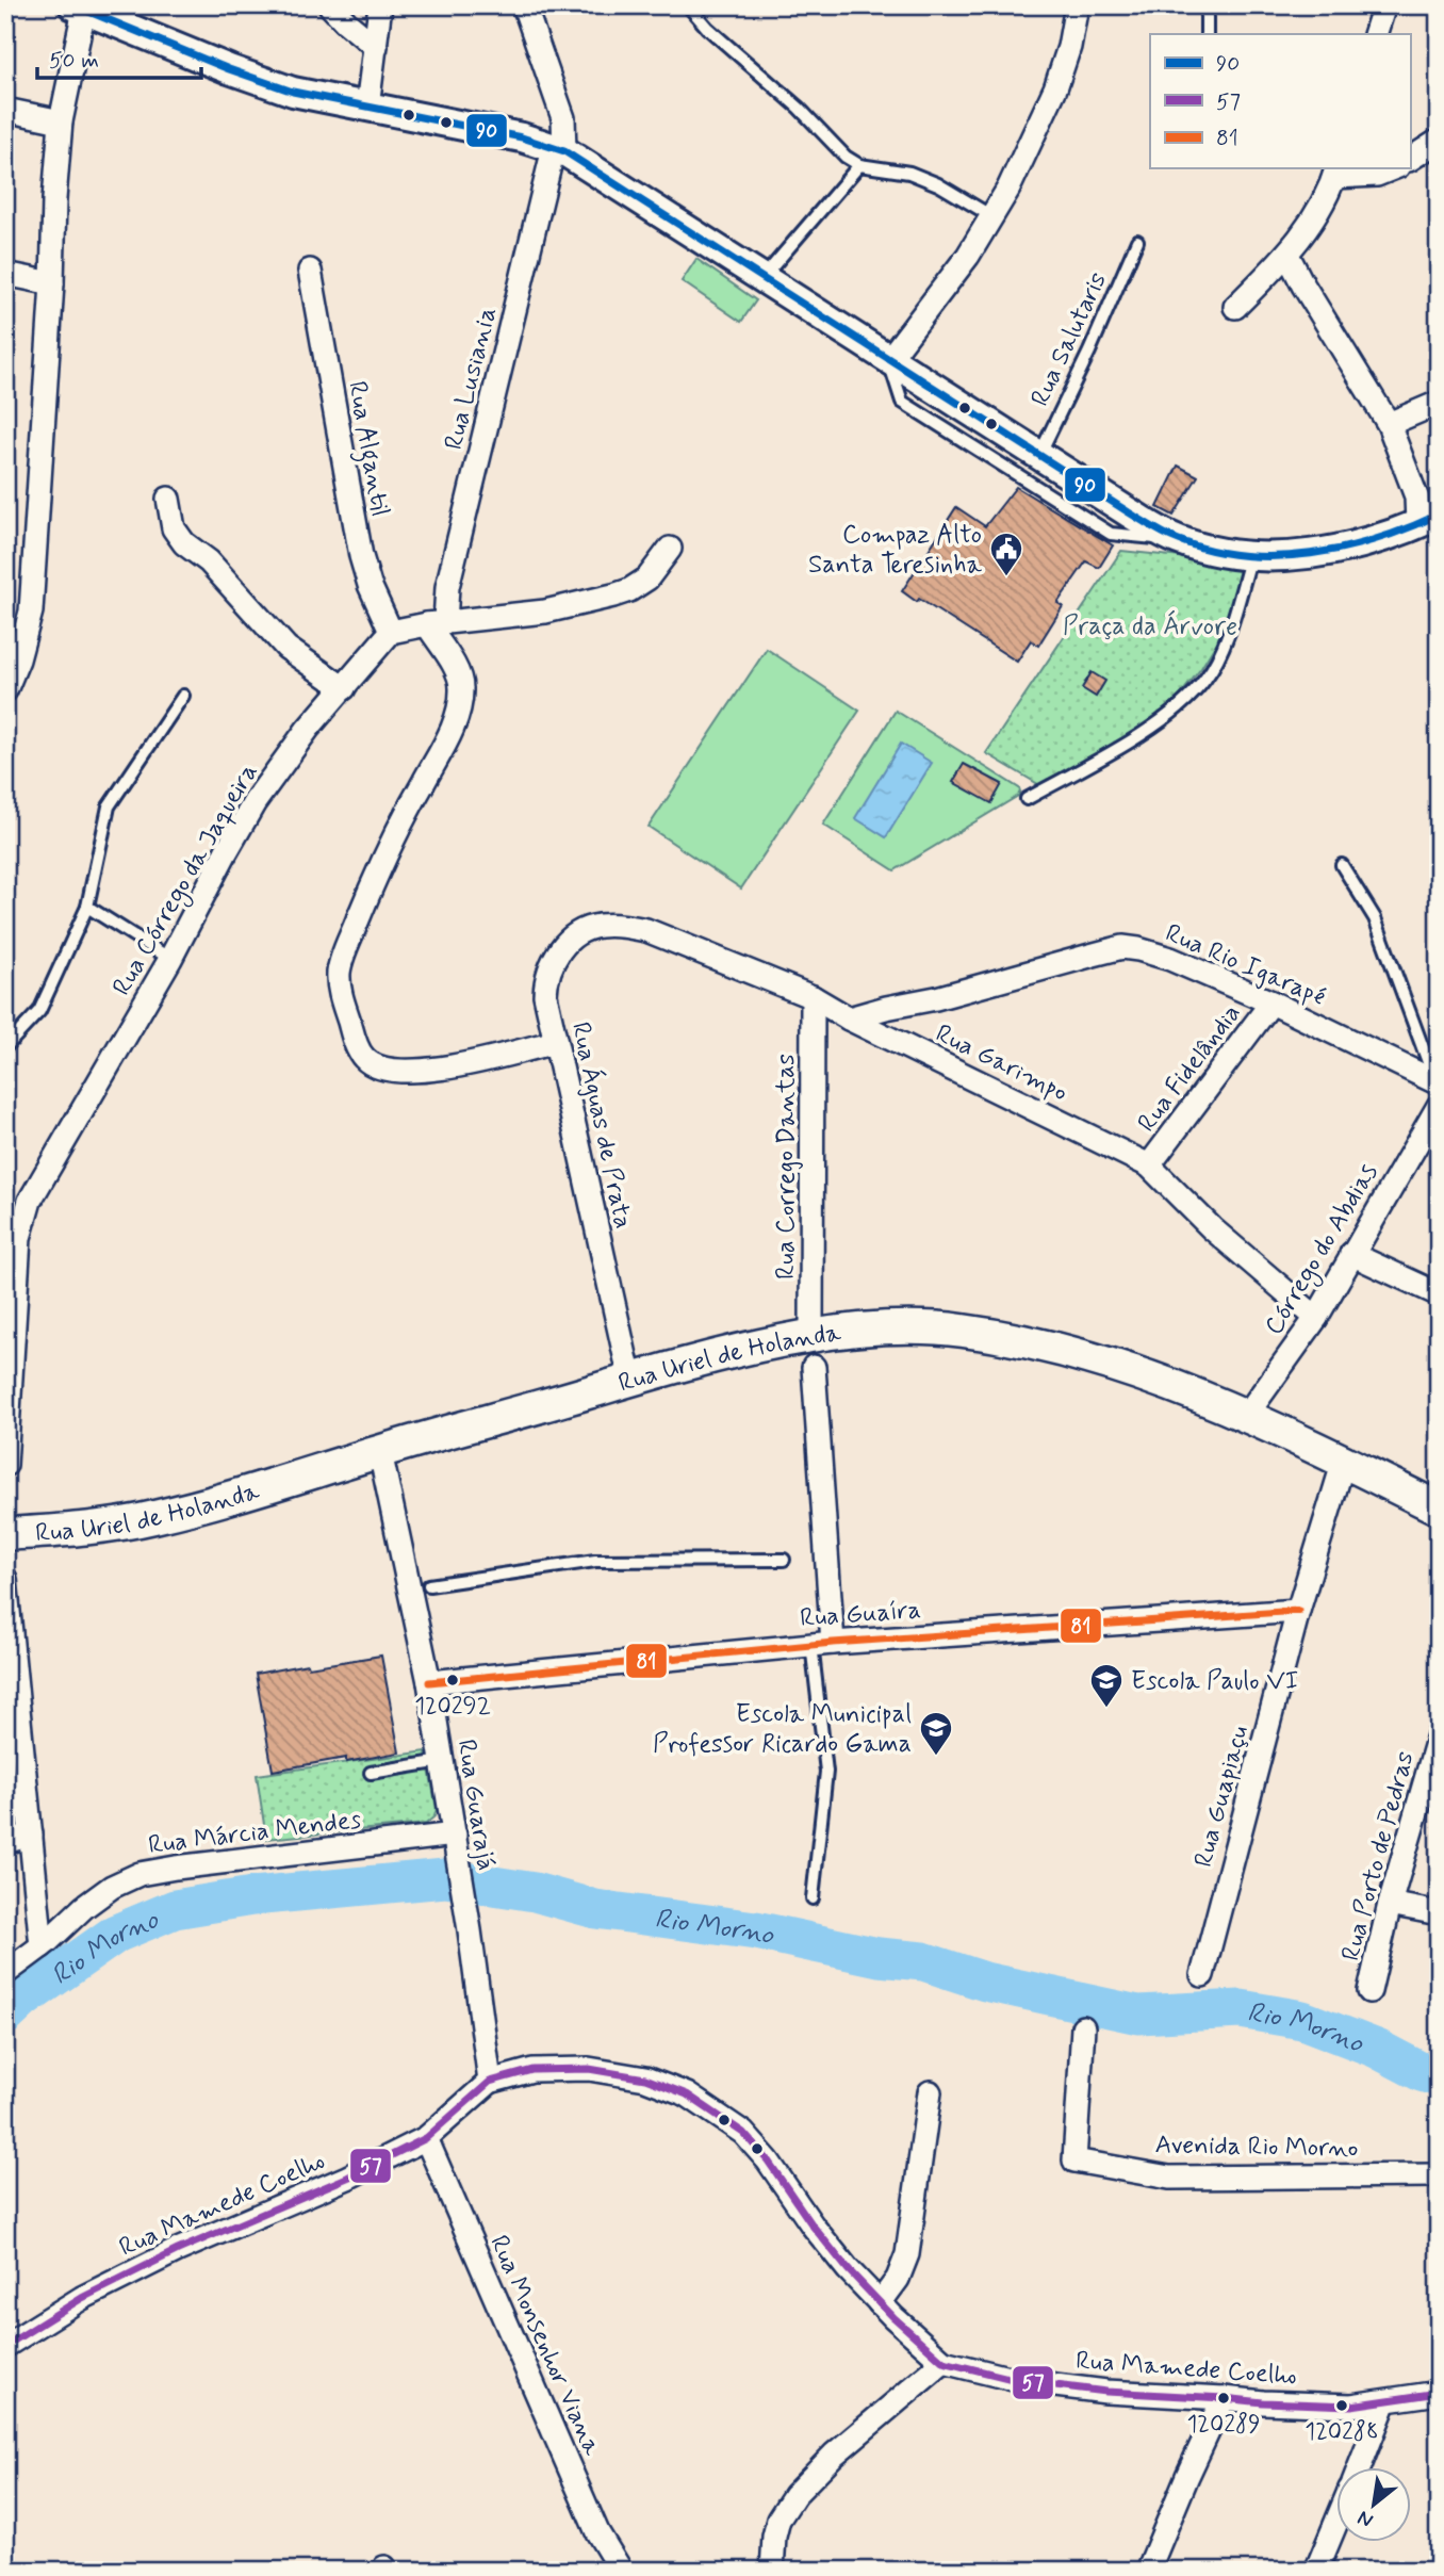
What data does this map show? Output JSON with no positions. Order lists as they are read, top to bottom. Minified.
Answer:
{"streets":{"main road":["Rua Uriel de Holanda"],"street":["Rua Lusiania","Rua Algantil","Rua Córrego da Jaqueira","Rua Rio Igarapé","Rua Garimpo","Rua Fidelândia","Rua Águas de Prata","Rua Corrego Dantas","Córrego do Abdias","Rua Guaíra","Rua Guapiaçu","Rua Guarajá","Rua Márcia Mendes","Rua Porto de Pedras","Avenida Rio Morno","Rua Mamede Coelho","Rua Monsenhor Viana"],"lane":["Rua Salutaris"]},"crossings":[["Rua Algantil","Rua Córrego da Jaqueira"],["Rua Rio Igarapé","Rua Garimpo"],["Rua Rio Igarapé","Rua Fidelândia"],["Rua Garimpo","Rua Fidelândia"],["Rua Garimpo","Rua Águas de Prata"],["Rua Garimpo","Rua Corrego Dantas"],["Rua Garimpo","Córrego do Abdias"],["Rua Águas de Prata","Rua Uriel de Holanda"],["Rua Corrego Dantas","Rua Uriel de Holanda"],["Rua Corrego Dantas","Rua Guaíra"],["Córrego do Abdias","Rua Uriel de Holanda"],["Rua Uriel de Holanda","Rua Guapiaçu"],["Rua Uriel de Holanda","Rua Guarajá"],["Rua Guaíra","Rua Guapiaçu"],["Rua Guaíra","Rua Guarajá"],["Rua Guarajá","Rua Márcia Mendes"],["Rua Guarajá","Rua Mamede Coelho"],["Rua Mamede Coelho","Rua Monsenhor Viana"]],"water":["Rio Morno"],"parks":["Praça da Árvore"],"places":{"public building":["Compaz Alto Santa Teresinha"],"other":["120292","120289","120288"],"school or university":["Escola Paulo VI","Escola Municipal Professor Ricardo Gama"]},"lines":["transit line 90","transit line 81","transit line 57"],"legend":["90","57","81"],"scale_bar":"50 m","north":"bottom left"}
